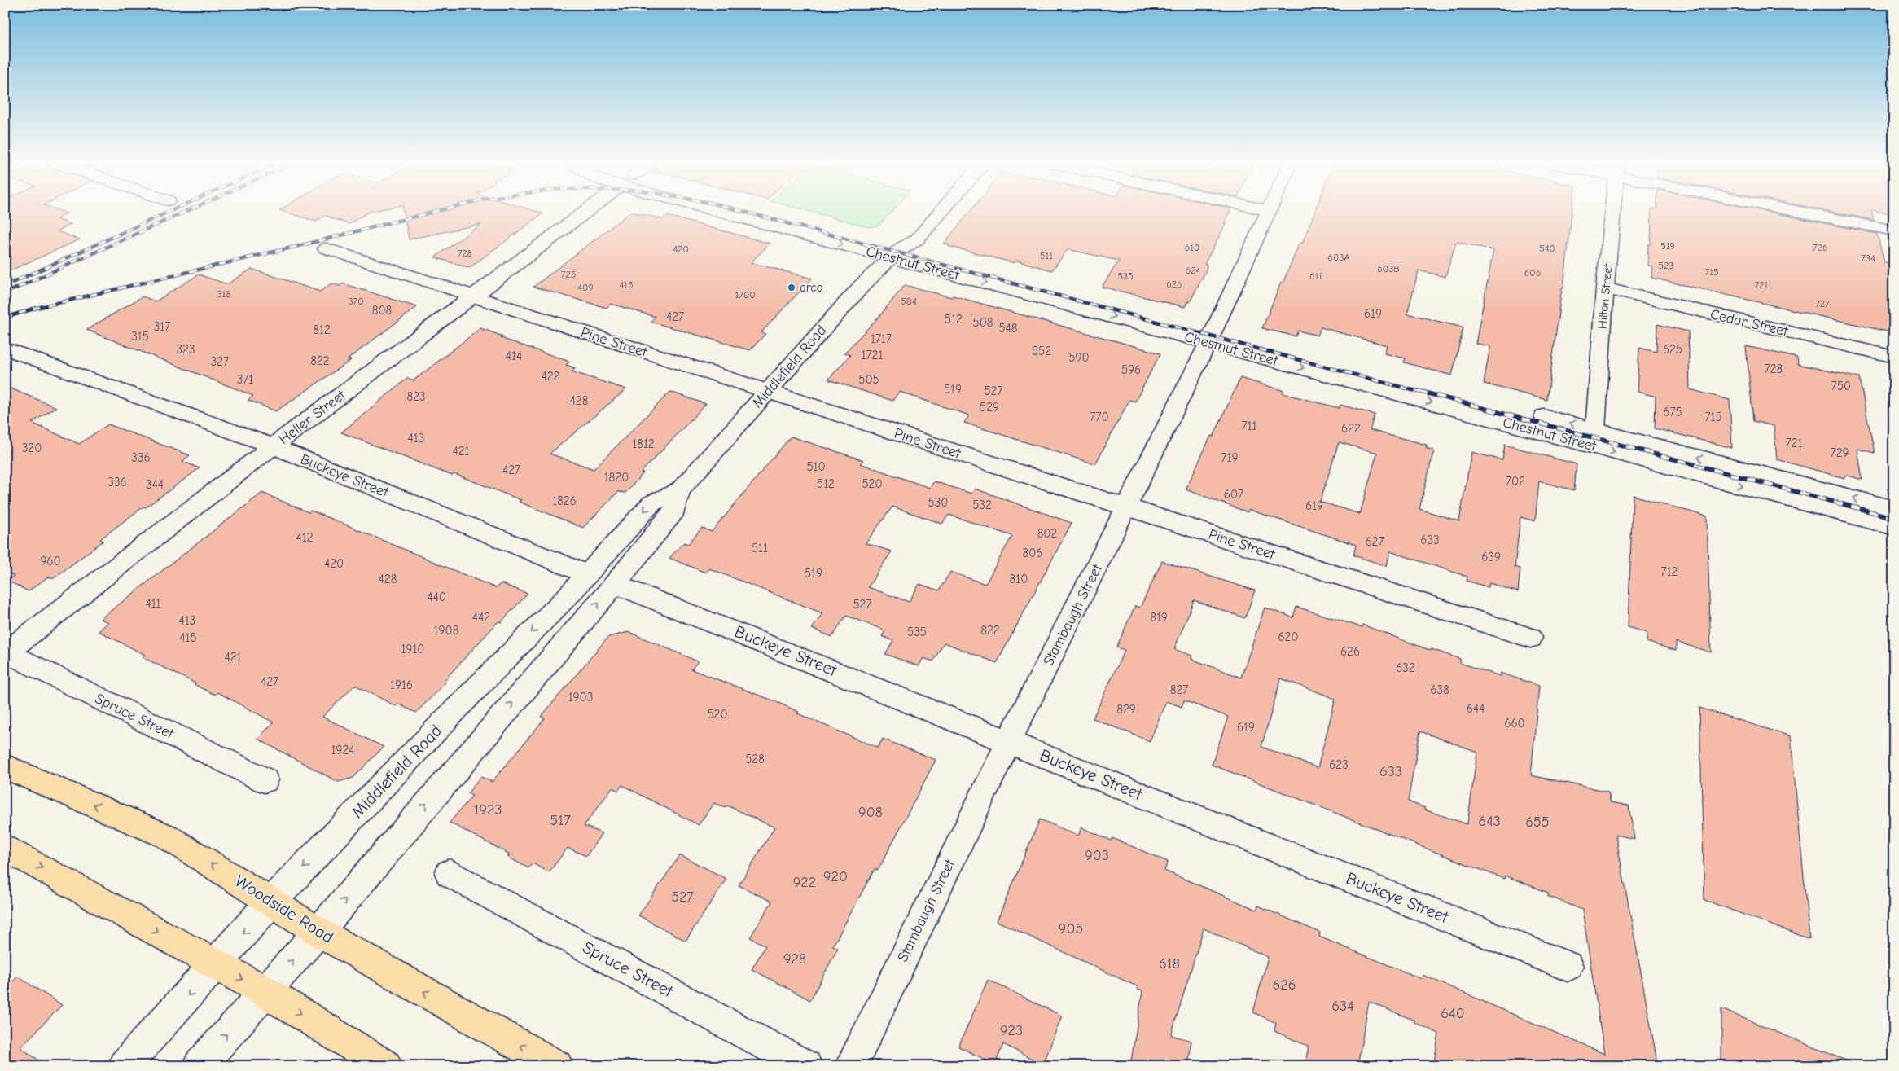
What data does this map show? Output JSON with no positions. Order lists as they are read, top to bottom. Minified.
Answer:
{"streets":{"highway":["Woodside Road"],"street":["Chestnut Street","Hilton Street","Cedar Street","Pine Street","Middlefield Road","Heller Street","Buckeye Street","Stambaugh Street","Spruce Street"]},"crossings":[["Chestnut Street","Hilton Street"],["Chestnut Street","Middlefield Road"],["Chestnut Street","Stambaugh Street"],["Hilton Street","Cedar Street"],["Pine Street","Middlefield Road"],["Pine Street","Heller Street"],["Pine Street","Stambaugh Street"],["Middlefield Road","Buckeye Street"],["Middlefield Road","Woodside Road"],["Heller Street","Buckeye Street"],["Heller Street","Spruce Street"],["Buckeye Street","Stambaugh Street"]],"places":["arco"],"house_numbers":["519","610","726","540","420","728","511","603A","734","523","603B","624","715","606","725","535","611","626","415","721","409","318","1700","370","504","727","808","619","427","512","508","317","548","812","315","1717","323","625","552","1721","414","590","822","327","728","596","422","371","505","750","519","527","823","428","529","675","770","715","711","622","413","721","1812","320","421","729","336","719","510","427","1820","702","336","512","520","344","607","1826","530","532","619","802","412","633","627","511","806","639","960","420","712","519","428","810","440","411","527","442","819","413","1908","822","535","620","415","1910","626","421","632","427","1916","827","638","1903","644","829","520","660","619","1924","528","623","633","1923","908","517","643","655","903","920","922","527","905","928","618","626","634","640","923"]}
